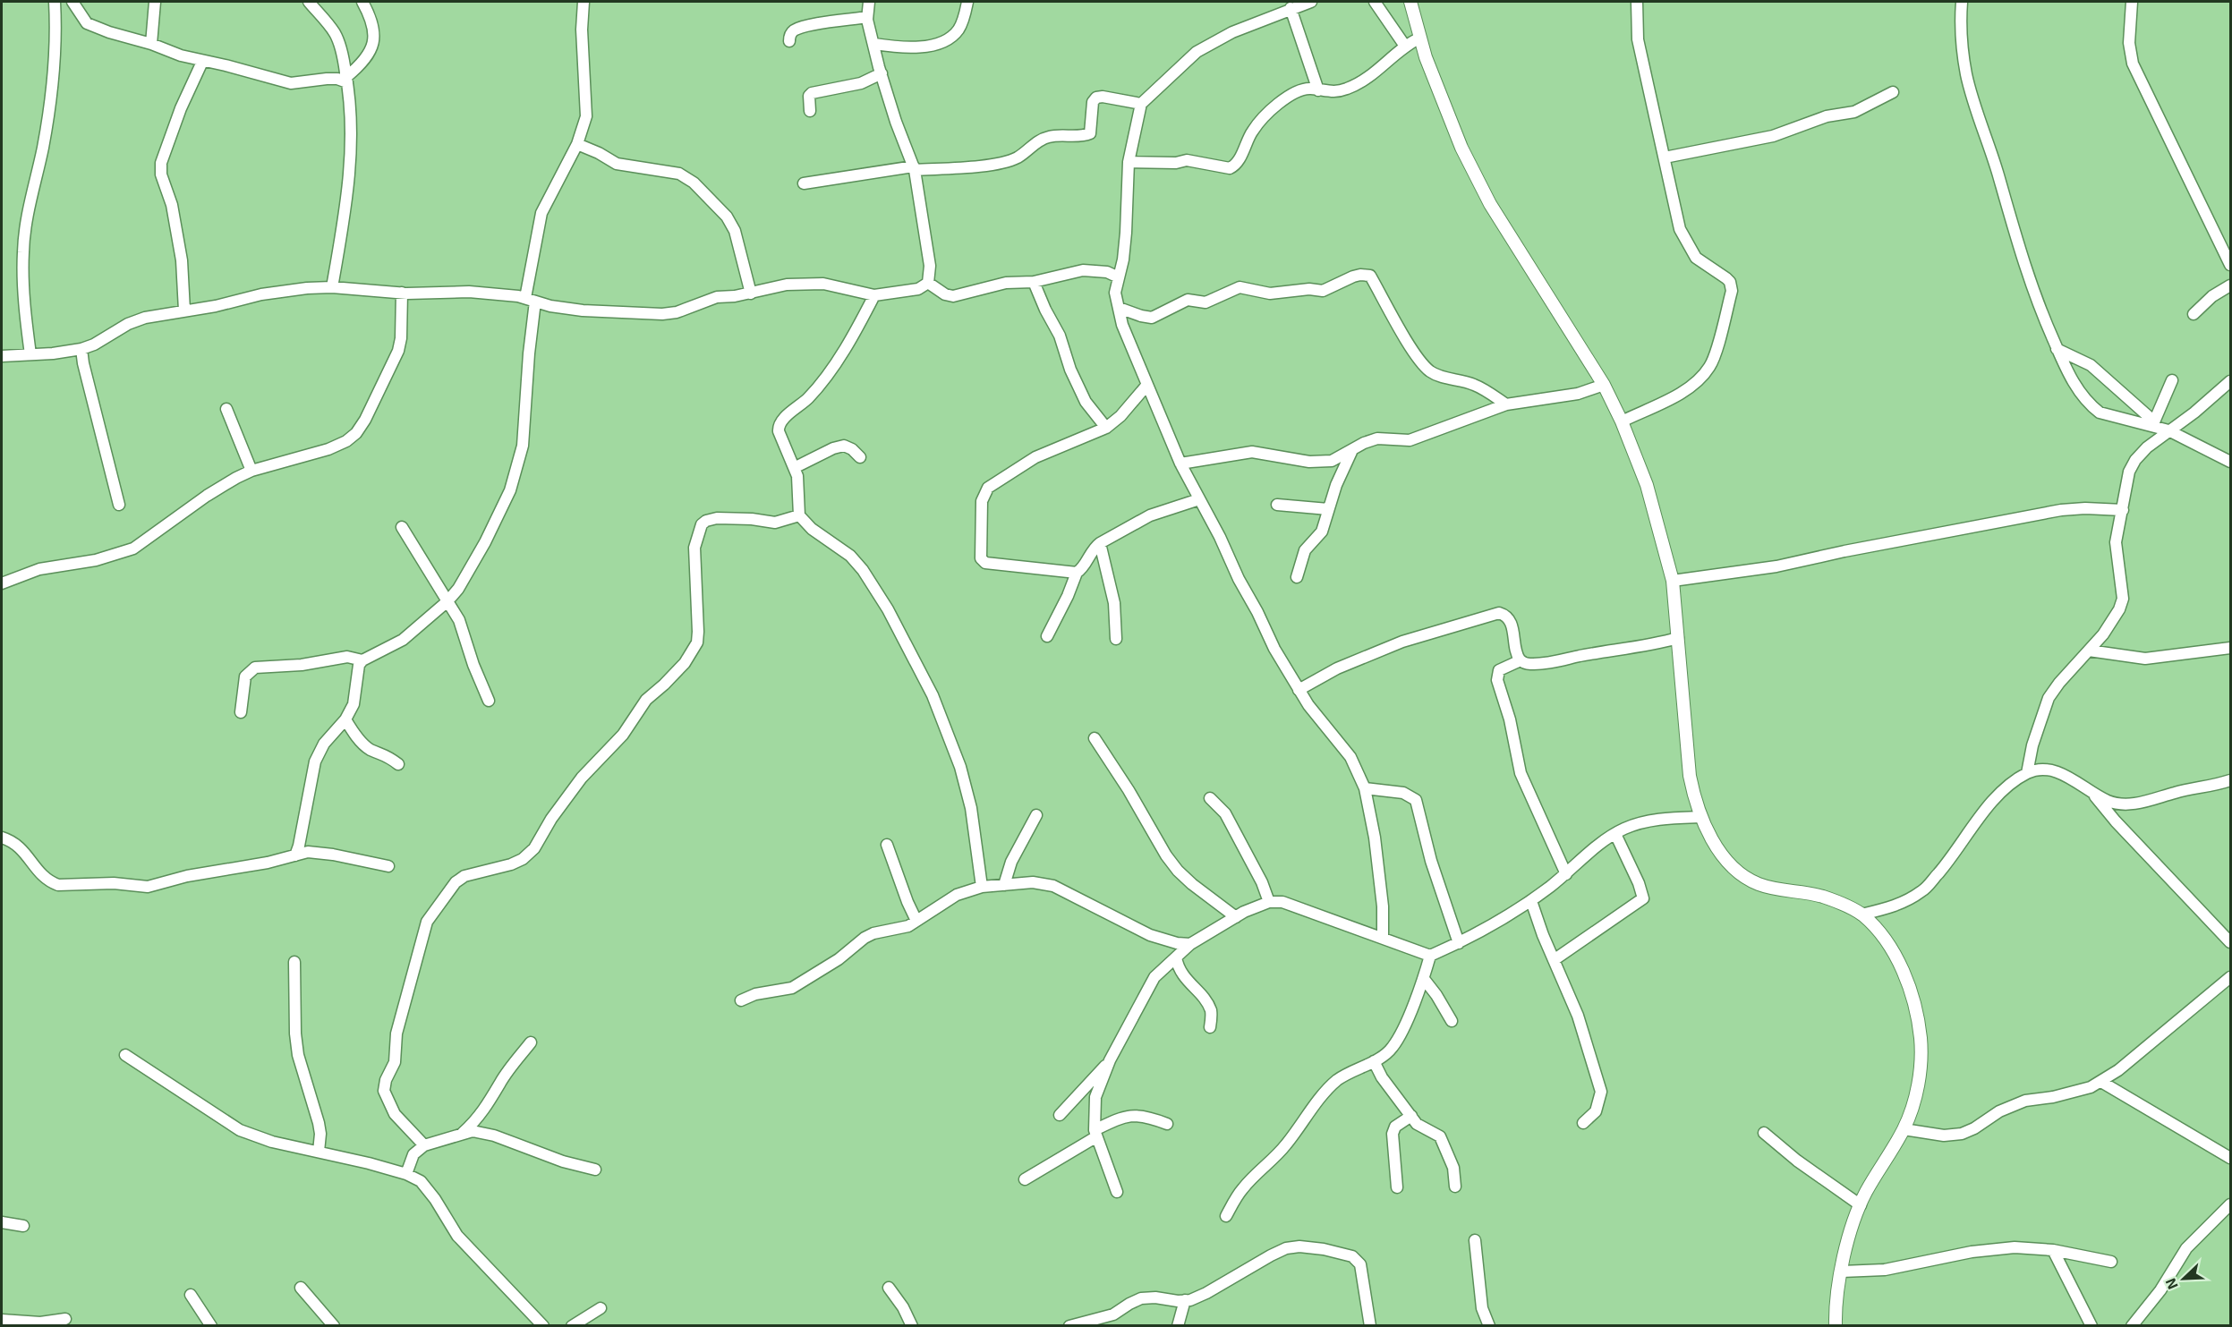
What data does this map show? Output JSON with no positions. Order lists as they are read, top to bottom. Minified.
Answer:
{"north":"bottom left"}
